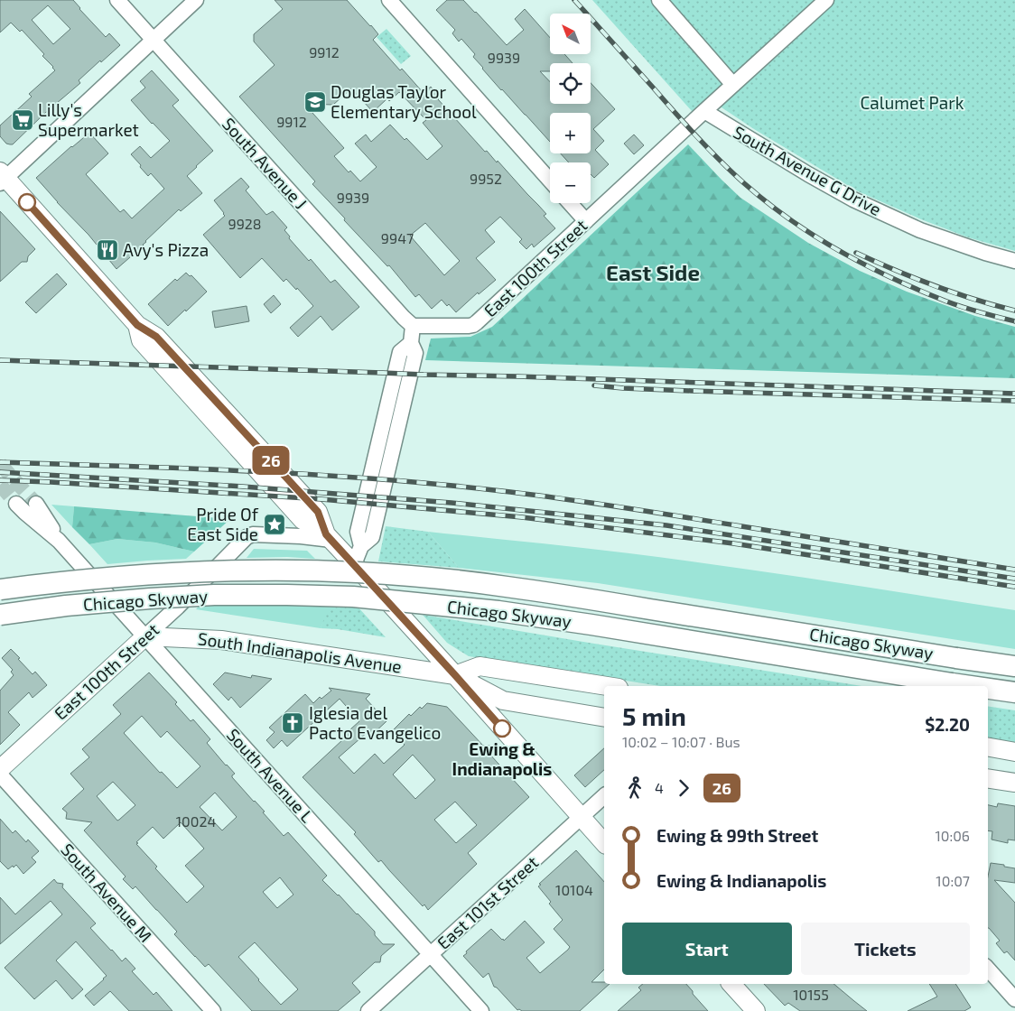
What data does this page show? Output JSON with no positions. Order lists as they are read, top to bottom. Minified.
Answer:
{"streets":{"highway":["Chicago Skyway"],"main road":["East 100th Street","South Indianapolis Avenue"],"street":["South Avenue J","South Avenue G Drive","South Avenue L","South Avenue M","East 101st Street"]},"crossings":[["South Avenue J","East 100th Street"],["South Avenue G Drive","East 100th Street"],["East 100th Street","South Indianapolis Avenue"],["East 100th Street","South Avenue L"],["South Indianapolis Avenue","South Avenue L"],["South Avenue L","East 101st Street"]],"districts":["East Side"],"parks":["Calumet Park"],"places":{"school or university":["Douglas Taylor Elementary School"],"supermarket":["Lilly's Supermarket"],"restaurant":["Avy's Pizza"],"place":["Pride Of East Side"],"church":["Iglesia del Pacto Evangelico"],"other":["Ewing & Indianapolis"]},"lines":["bus line 26"],"house_numbers":["9912","9939","9912","9952","9939","9928","9947","10024","10104","10155"],"north":"top left","page":{"on_map":"26","map_buttons":["+","−"],"heading":["5 min","10:02 – 10:07 · Bus","$2.20"],"legs":["4","26"],"list":[{"name":"Ewing & 99th Street","value":"10:06"},{"name":"Ewing & Indianapolis","value":"10:07"}],"buttons":["Start","Tickets"]}}
